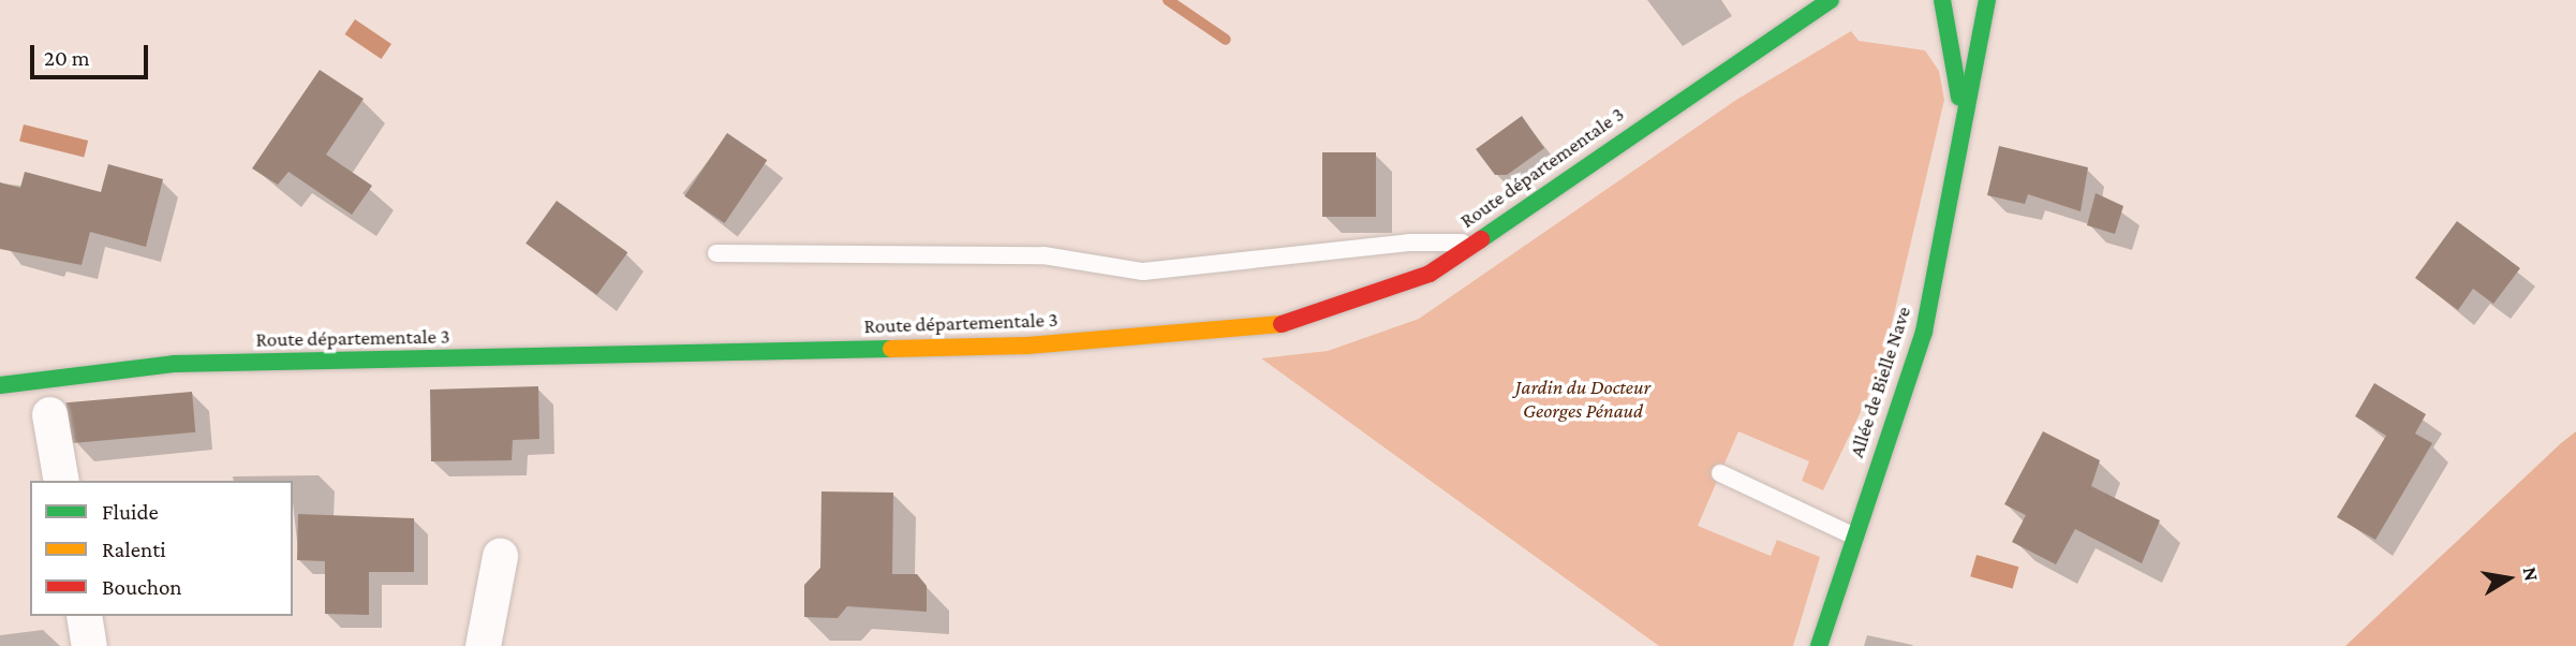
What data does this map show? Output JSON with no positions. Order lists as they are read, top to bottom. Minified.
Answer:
{"streets":{"main road":["Route départementale 3","Allée de Bielle Nave"]},"parks":["Jardin du Docteur Georges Pénaud"],"legend":["Fluide","Ralenti","Bouchon"],"scale_bar":"20 m","north":"right"}
